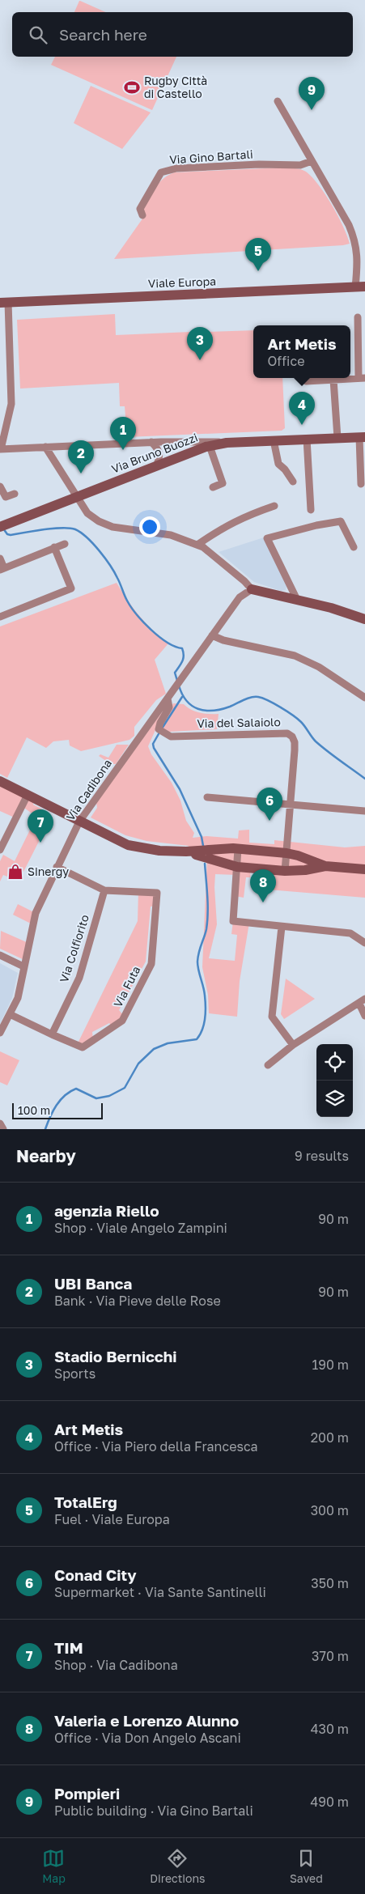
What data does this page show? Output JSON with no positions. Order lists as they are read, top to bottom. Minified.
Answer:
{"streets":{"main road":["Viale Europa","Via Bruno Buozzi"],"street":["Via Gino Bartali","Via del Salaiolo","Via Cadibona","Via Colfiorito","Via Futa"]},"crossings":[["Via del Salaiolo","Via Cadibona"],["Via Cadibona","Via Futa"],["Via Colfiorito","Via Futa"]],"places":{"sports":["Rugby Città di Castello"],"shop":["Sinergy"]},"scale_bar":"100 m","page":{"search":"Search here","pins":["9","5","3","4","1","2","6","7","8"],"popup":["Art Metis","Office"],"scale":"100 m","heading":["Nearby","9 results"],"list":[{"mark":"1","name":"agenzia Riello","note":"Shop · Viale Angelo Zampini","value":"90 m"},{"mark":"2","name":"UBI Banca","note":"Bank · Via Pieve delle Rose","value":"90 m"},{"mark":"3","name":"Stadio Bernicchi","note":"Sports","value":"190 m"},{"mark":"4","name":"Art Metis","note":"Office · Via Piero della Francesca","value":"200 m"},{"mark":"5","name":"TotalErg","note":"Fuel · Viale Europa","value":"300 m"},{"mark":"6","name":"Conad City","note":"Supermarket · Via Sante Santinelli","value":"350 m"},{"mark":"7","name":"TIM","note":"Shop · Via Cadibona","value":"370 m"},{"mark":"8","name":"Valeria e Lorenzo Alunno","note":"Office · Via Don Angelo Ascani","value":"430 m"},{"mark":"9","name":"Pompieri","note":"Public building · Via Gino Bartali","value":"490 m"}],"nav":["Map","Directions","Saved"]}}
